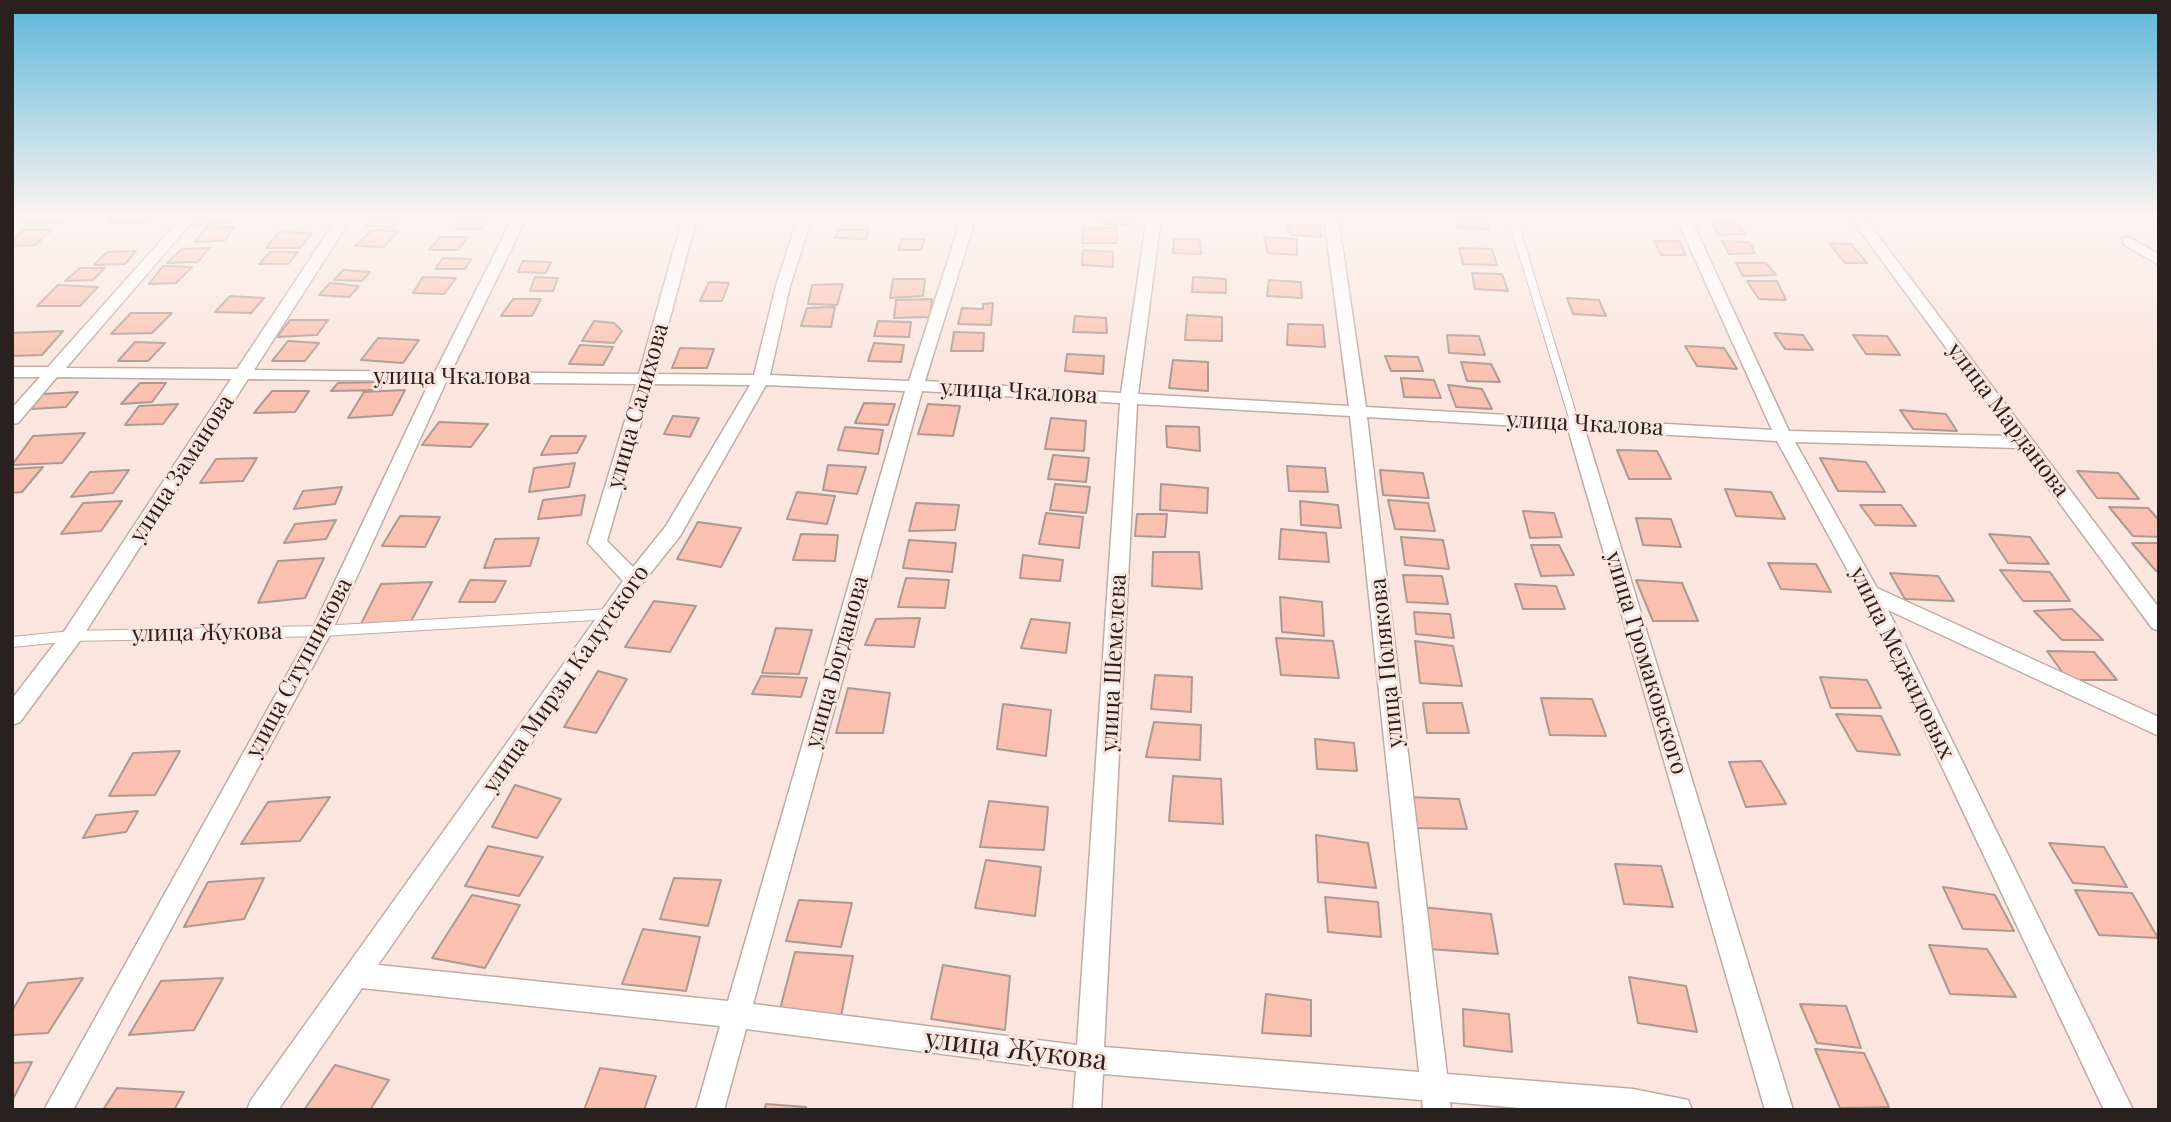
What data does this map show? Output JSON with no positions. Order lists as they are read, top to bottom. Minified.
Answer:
{"streets":{"street":["улица Чкалова","улица Салихова","улица Марданова","улица Заманова","улица Жукова","улица Богданова","улица Шемелева","улица Полякова","улица Громаковского","улица Меджидовых","улица Ступникова","улица Мирзы Калугского"]},"crossings":[["улица Чкалова","улица Салихова"],["улица Чкалова","улица Марданова"],["улица Чкалова","улица Заманова"],["улица Чкалова","улица Богданова"],["улица Чкалова","улица Шемелева"],["улица Чкалова","улица Полякова"],["улица Чкалова","улица Громаковского"],["улица Чкалова","улица Меджидовых"],["улица Чкалова","улица Ступникова"],["улица Чкалова","улица Мирзы Калугского"],["улица Салихова","улица Мирзы Калугского"],["улица Заманова","улица Жукова"],["улица Жукова","улица Богданова"],["улица Жукова","улица Шемелева"],["улица Жукова","улица Полякова"],["улица Жукова","улица Ступникова"],["улица Жукова","улица Мирзы Калугского"]]}
